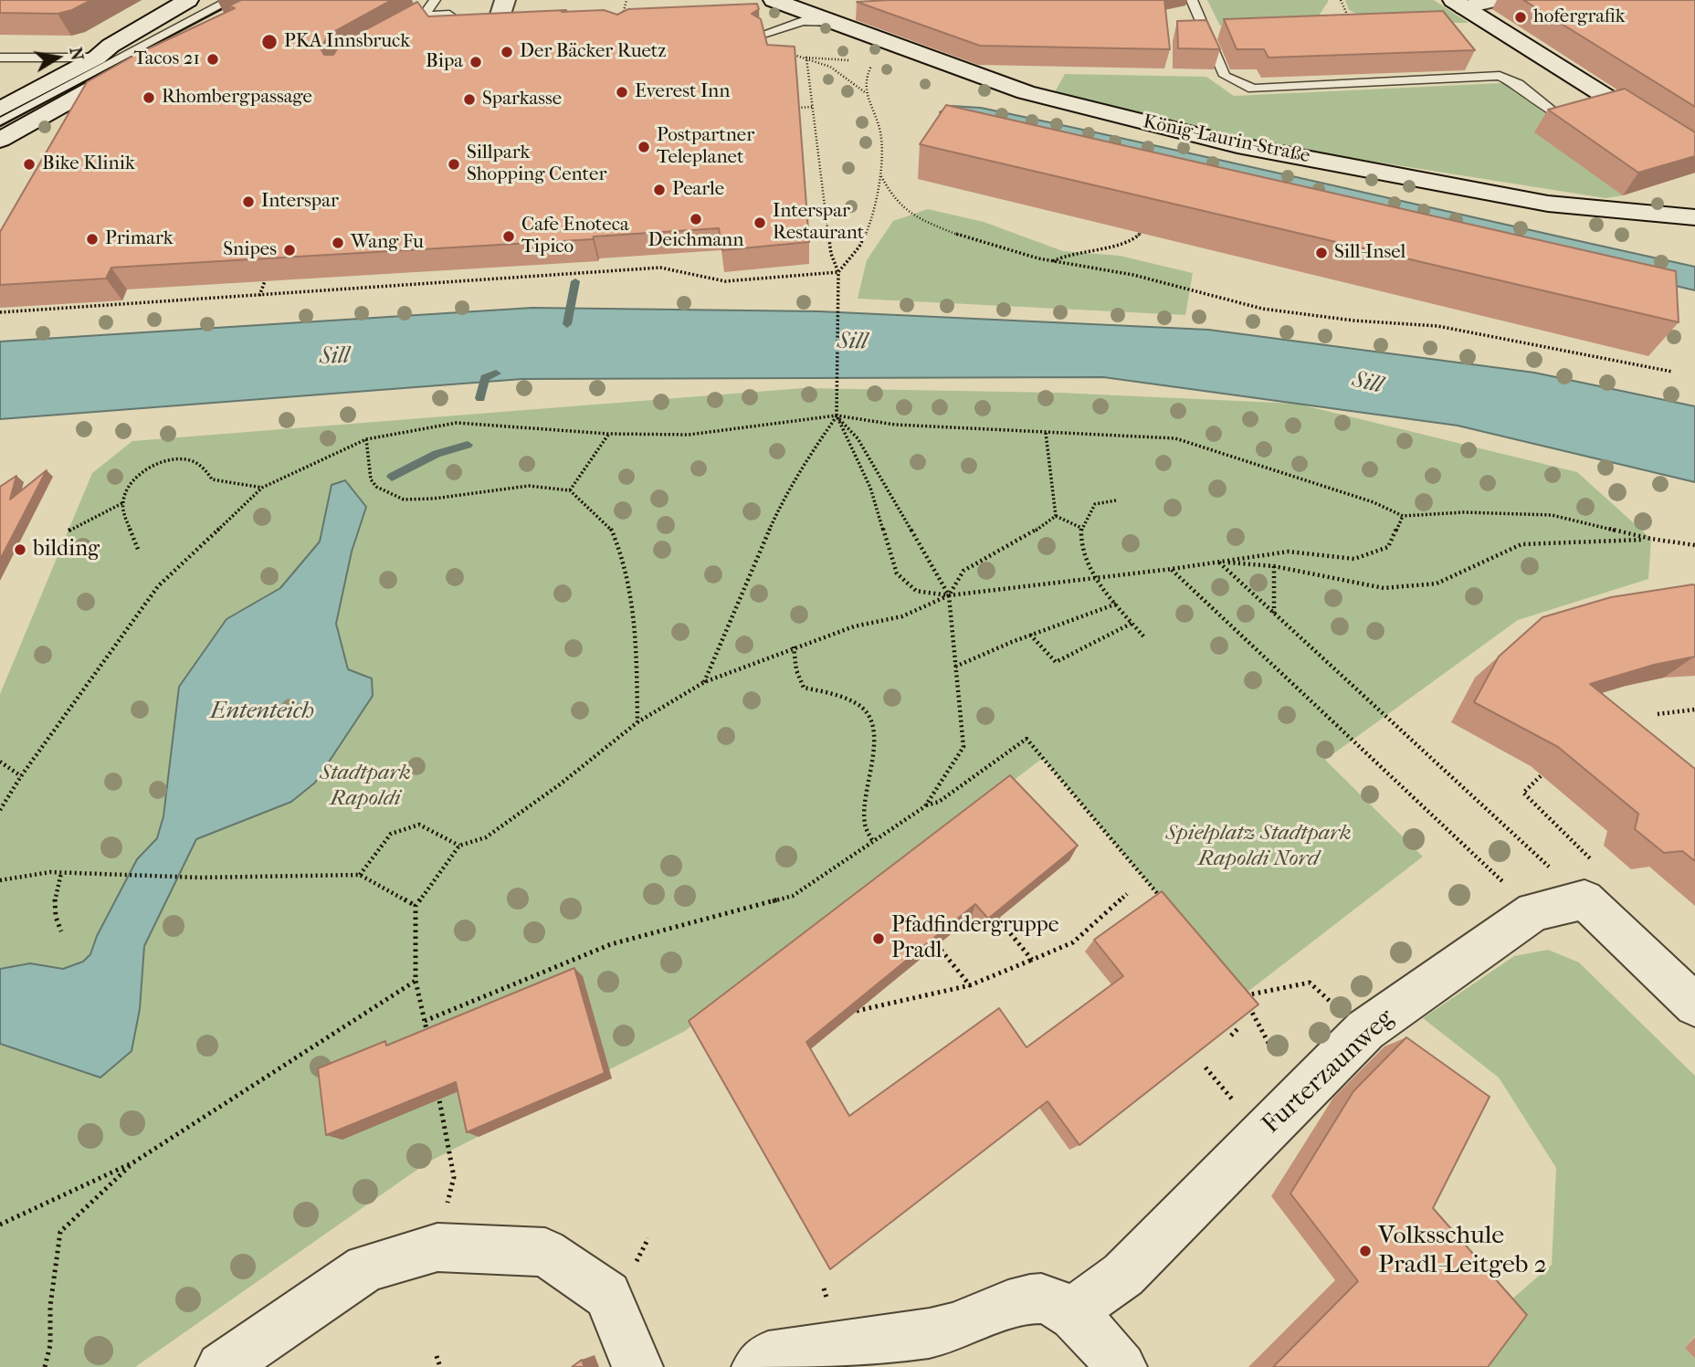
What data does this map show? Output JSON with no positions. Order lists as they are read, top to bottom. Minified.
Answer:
{"streets":{"street":["König-Laurin-Straße","Furterzaunweg"]},"water":["Sill","Ententeich"],"parks":["Stadtpark Rapoldi","Spielplatz Stadtpark Rapoldi Nord"],"places":["hofergrafik","PKA Innsbruck","Der Bäcker Ruetz","Tacos 21","Bipa","Everest Inn","Rhombergpassage","Sparkasse","Postpartner Teleplanet","Bike Klinik","Sillpark Shopping Center","Pearle","Interspar","Deichmann","Interspar Restaurant","Cafe Enoteca Tipico","Primark","Wang Fu","Snipes","Sill-Insel","bilding","Pfadfindergruppe Pradl","Volksschule Pradl-Leitgeb 2"],"north":"right"}
